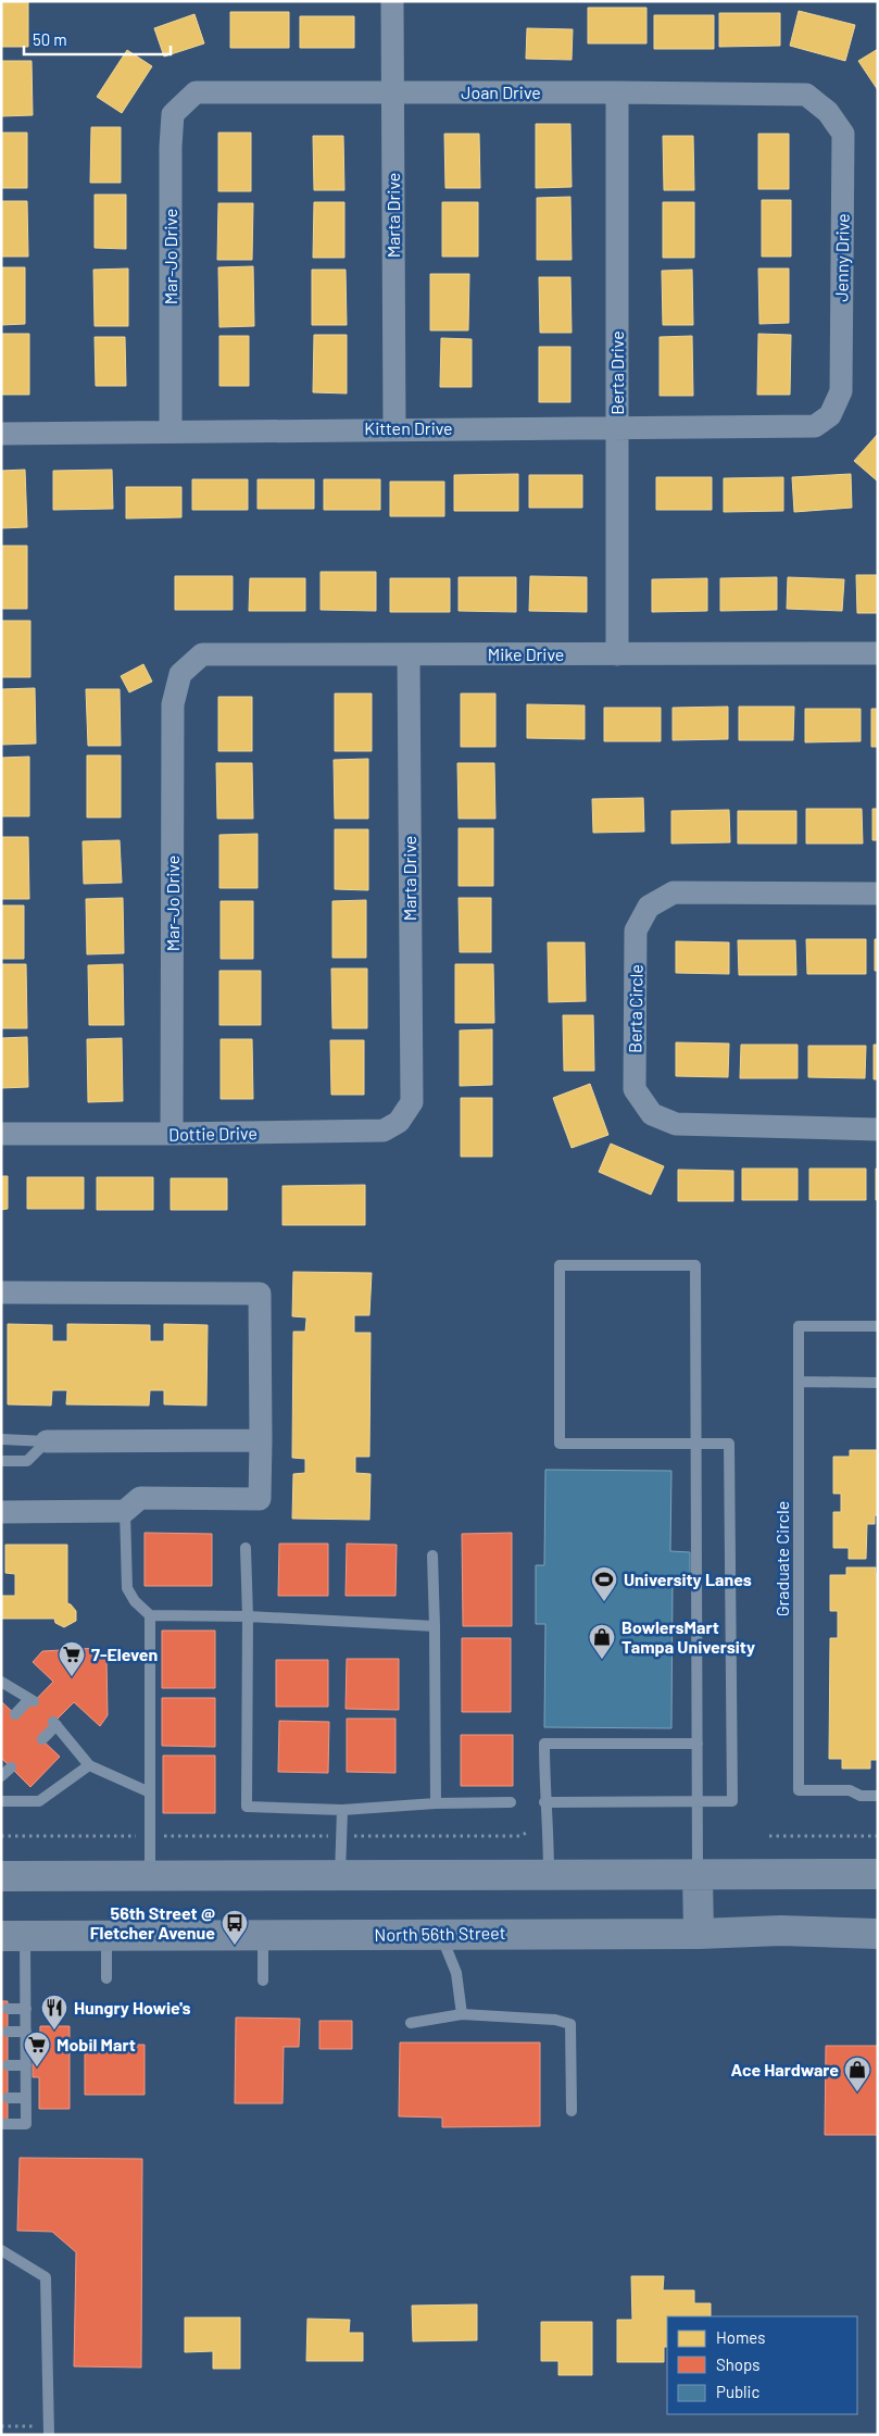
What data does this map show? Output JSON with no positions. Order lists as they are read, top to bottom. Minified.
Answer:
{"streets":{"main road":["North 56th Street"],"street":["Joan Drive","Marta Drive","Mar-Jo Drive","Jenny Drive","Berta Drive","Kitten Drive","Mike Drive","Berta Circle","Dottie Drive"],"lane":["Graduate Circle"]},"crossings":[["Joan Drive","Marta Drive"],["Joan Drive","Mar-Jo Drive"],["Joan Drive","Jenny Drive"],["Joan Drive","Berta Drive"],["Marta Drive","Kitten Drive"],["Marta Drive","Mike Drive"],["Marta Drive","Dottie Drive"],["Mar-Jo Drive","Kitten Drive"],["Mar-Jo Drive","Mike Drive"],["Mar-Jo Drive","Dottie Drive"],["Jenny Drive","Kitten Drive"],["Berta Drive","Kitten Drive"],["Berta Drive","Mike Drive"]],"places":{"sports":["University Lanes"],"shop":["BowlersMart Tampa University","Ace Hardware"],"supermarket":["7-Eleven","Mobil Mart"],"bus stop":["56th Street @ Fletcher Avenue"],"restaurant":["Hungry Howie's"]},"legend":["Homes","Shops","Public"],"scale_bar":"50 m"}
